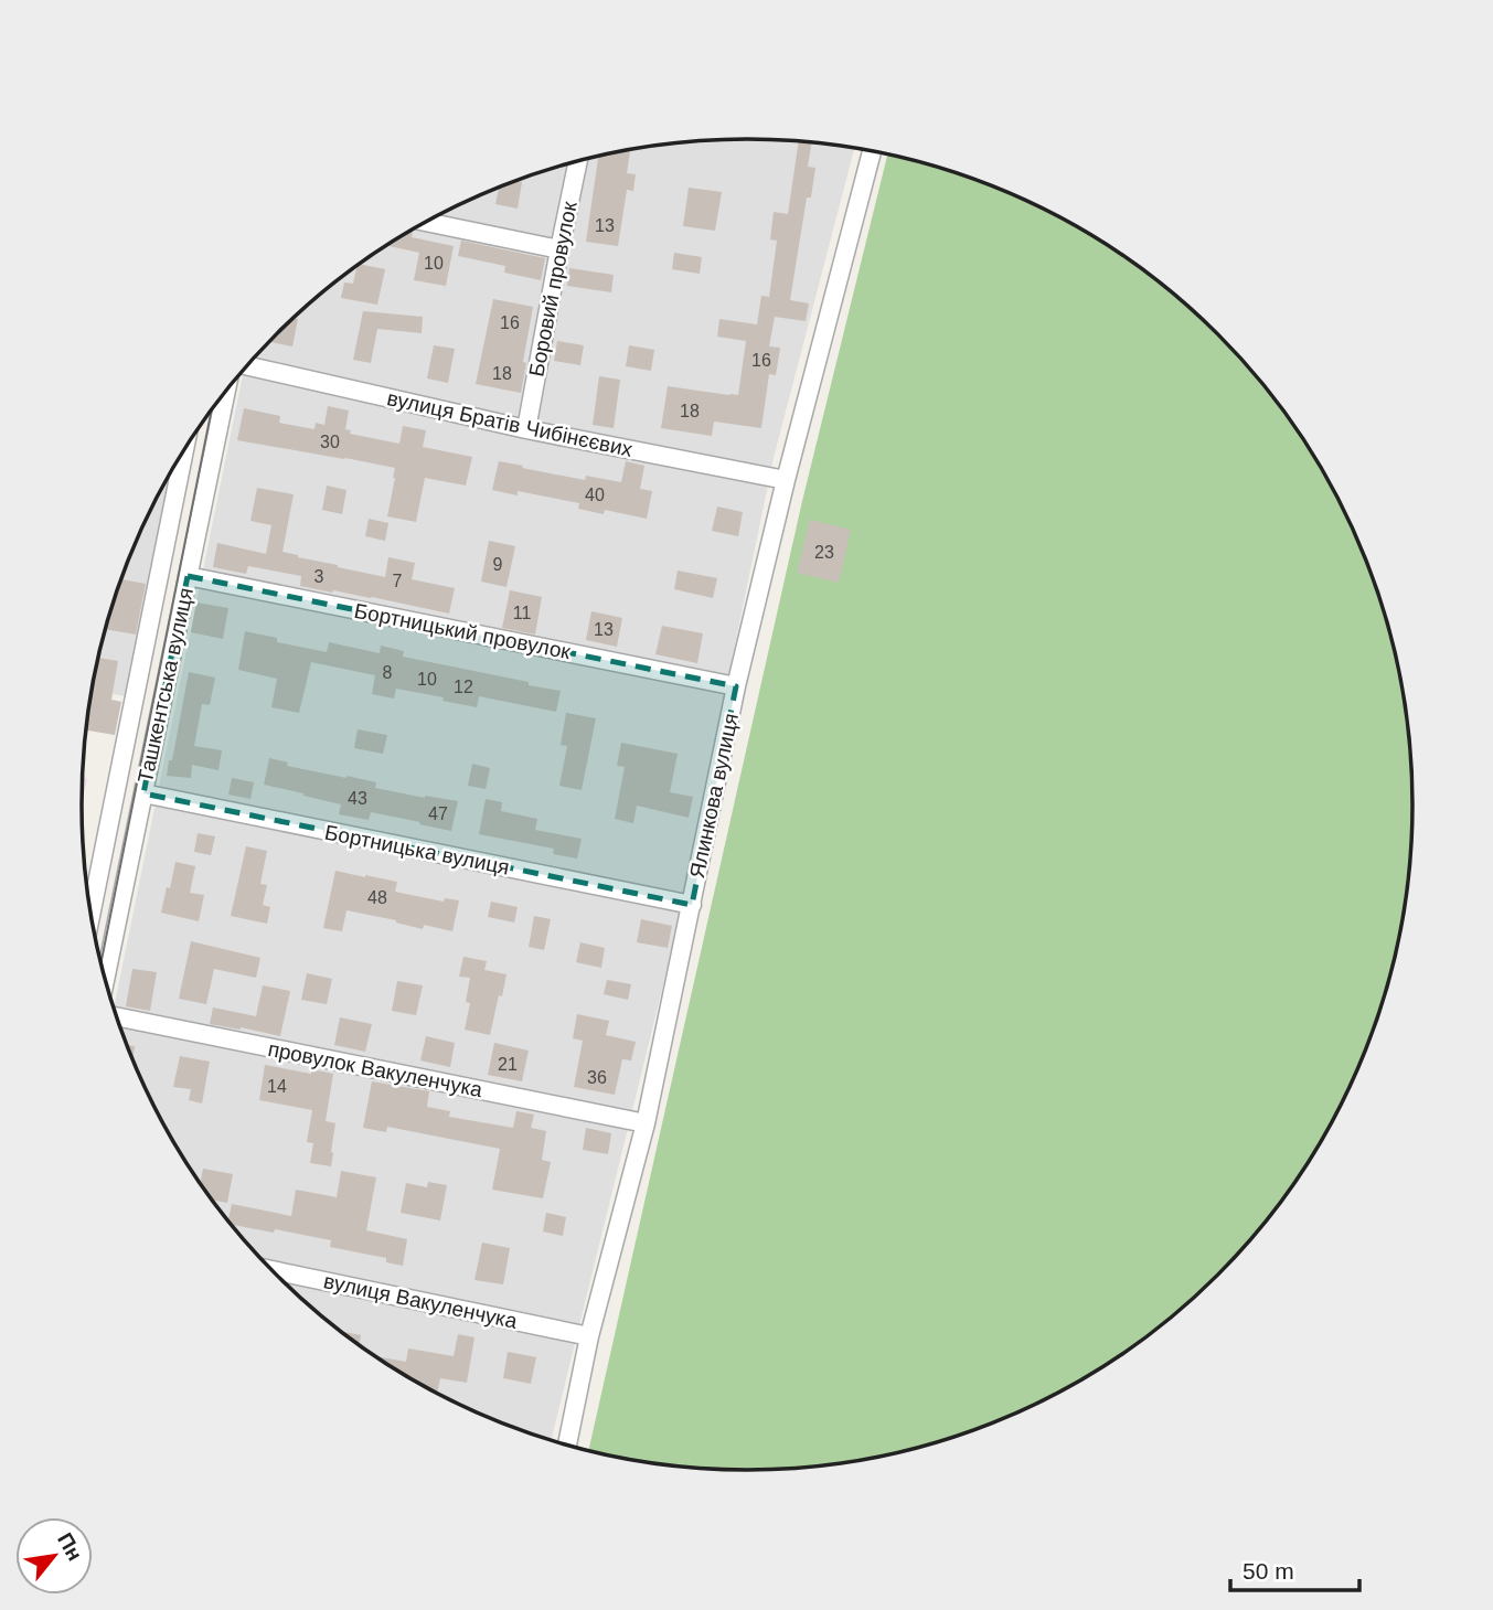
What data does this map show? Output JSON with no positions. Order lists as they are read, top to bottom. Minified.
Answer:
{"streets":{"street":["Боровий провулок","вулиця Братів Чибінєєвих","Бортницький провулок","Ташкентська вулиця","Ялинкова вулиця","Бортницька вулиця","провулок Вакуленчука","вулиця Вакуленчука"]},"crossings":[["Боровий провулок","вулиця Братів Чибінєєвих"],["вулиця Братів Чибінєєвих","Ялинкова вулиця"],["Бортницький провулок","Ташкентська вулиця"],["Бортницький провулок","Ялинкова вулиця"],["Ташкентська вулиця","Бортницька вулиця"],["Ялинкова вулиця","Бортницька вулиця"],["Ялинкова вулиця","провулок Вакуленчука"],["Ялинкова вулиця","вулиця Вакуленчука"]],"house_numbers":["13","10","16","16","18","18","30","40","23","9","3","7","11","13","8","10","12","43","47","48","21","36","14"],"scale_bar":"50 m","north":"top right"}
